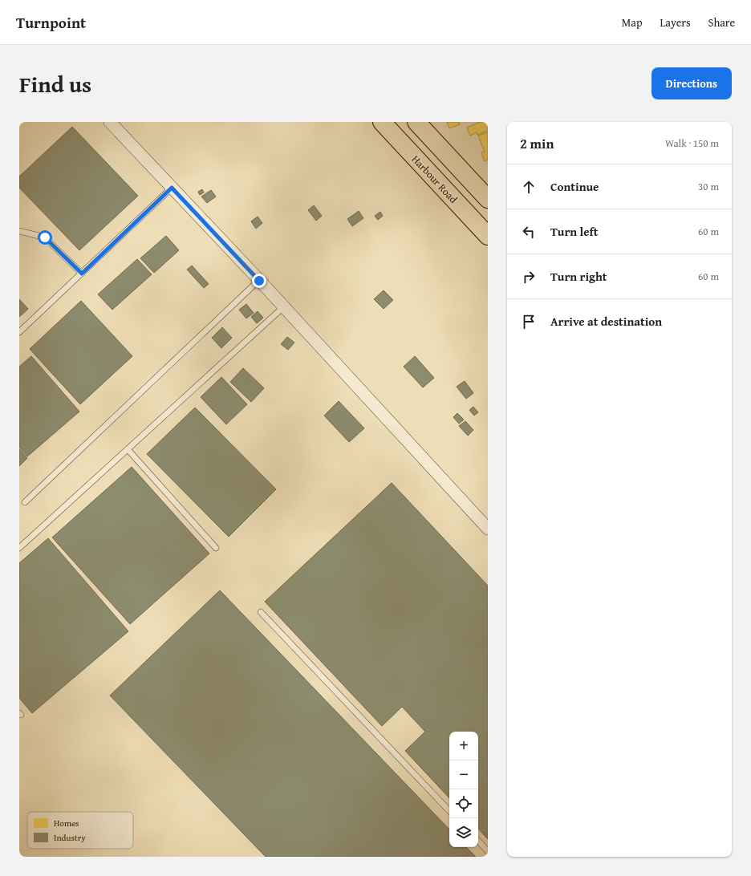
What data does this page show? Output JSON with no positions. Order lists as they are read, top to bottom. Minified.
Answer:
{"streets":{"highway":["Harbour Road"]},"legend":["Homes","Industry"],"page":{"header":"Turnpoint","nav":["Map","Layers","Share"],"title":"Find us","buttons":"Directions","heading":["2 min","Walk · 150 m"],"list":[["Continue","30 m"],["Turn left","60 m"],["Turn right","60 m"],"Arrive at destination"],"map_buttons":["+","−"]}}
